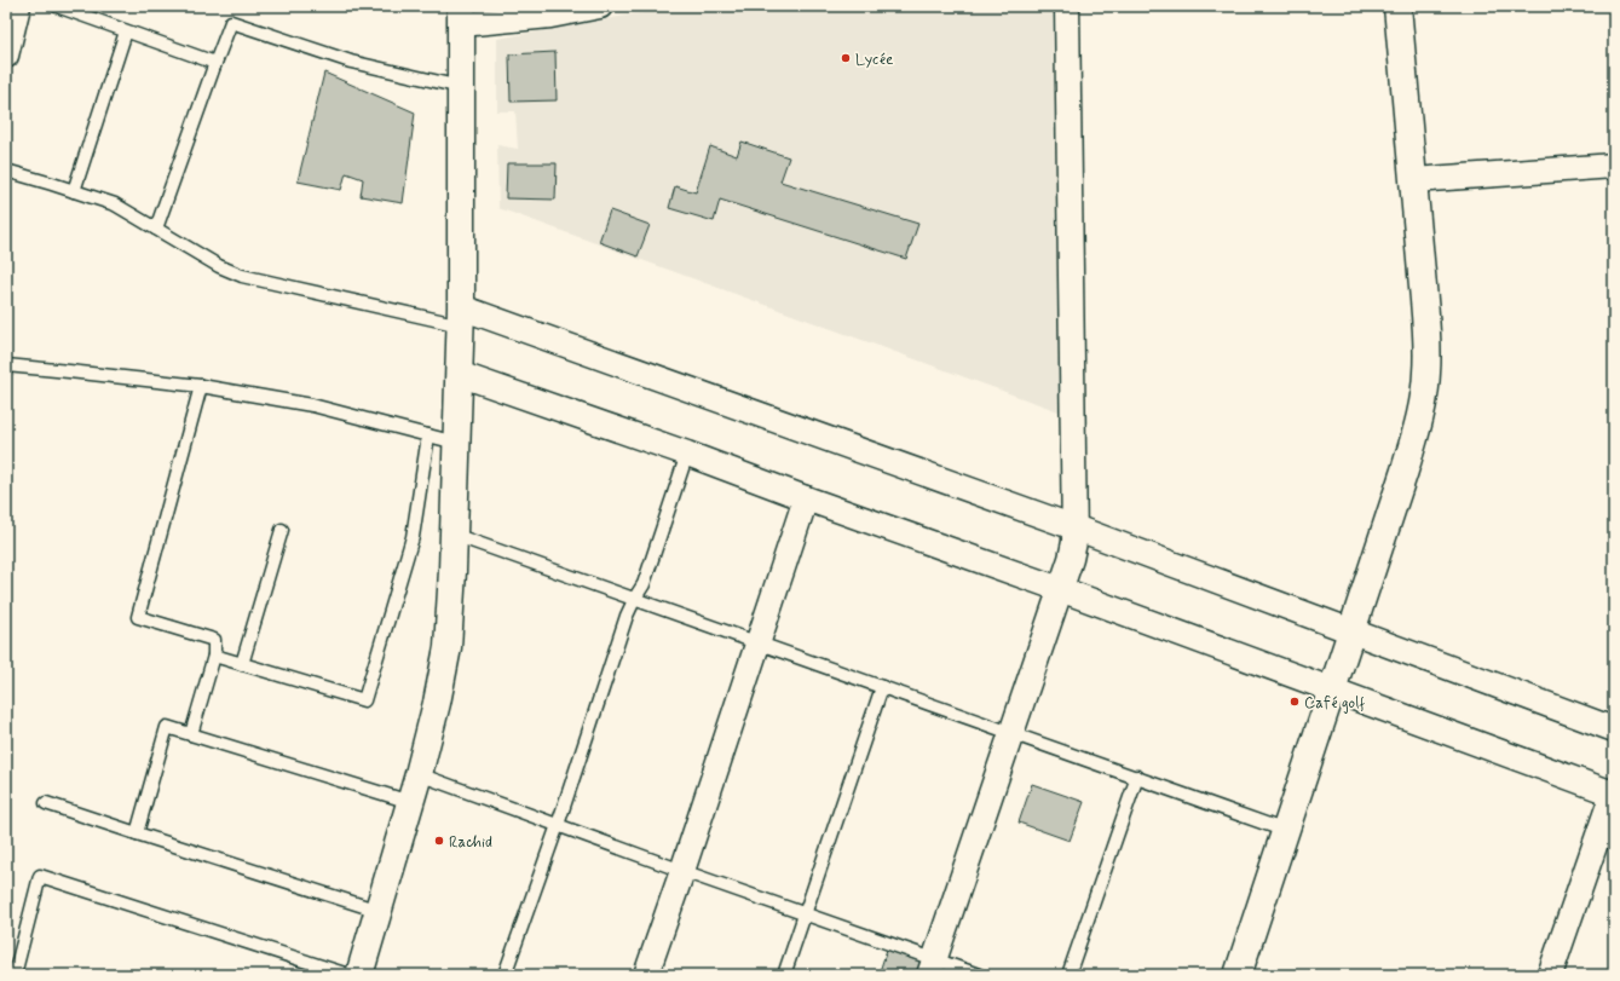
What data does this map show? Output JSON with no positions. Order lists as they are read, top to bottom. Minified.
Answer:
{"places":["Lycée","Café golf","Rachid"]}
